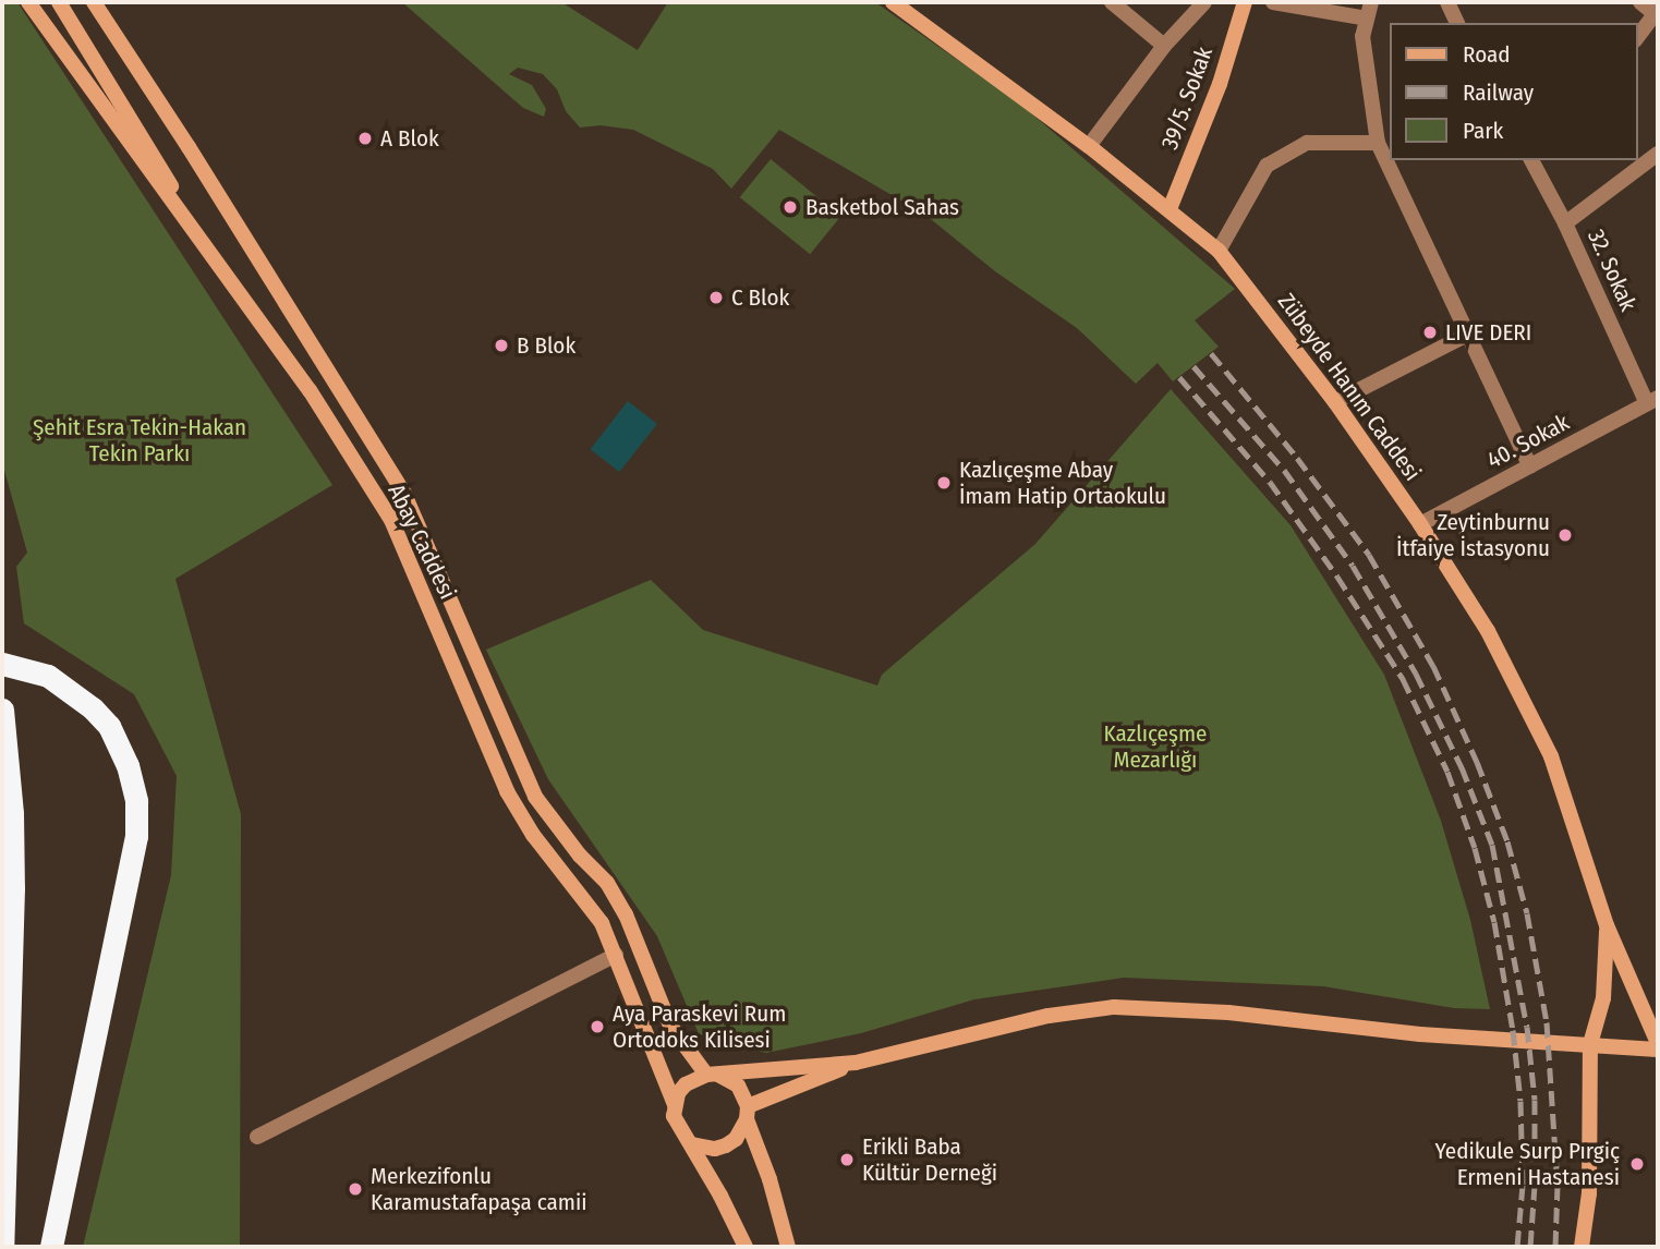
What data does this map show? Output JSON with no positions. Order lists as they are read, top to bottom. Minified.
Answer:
{"streets":{"main road":["39/5. Sokak","Zübeyde Hanım Caddesi","Abay Caddesi"],"street":["32. Sokak","40. Sokak"]},"crossings":[["39/5. Sokak","Zübeyde Hanım Caddesi"],["32. Sokak","40. Sokak"],["Zübeyde Hanım Caddesi","40. Sokak"]],"parks":["Şehit Esra Tekin-Hakan Tekin Parkı","Kazlıçeşme Mezarlığı"],"places":["A Blok","Basketbol Sahas","C Blok","LIVE DERI","B Blok","Kazlıçeşme Abay İmam Hatip Ortaokulu","Zeytinburnu İtfaiye İstasyonu","Aya Paraskevi Rum Ortodoks Kilisesi","Erikli Baba Kültür Derneği","Yedikule Surp Pırgiç Ermeni Hastanesi","Merkezifonlu Karamustafapaşa camii"],"legend":["Road","Railway","Park"]}
